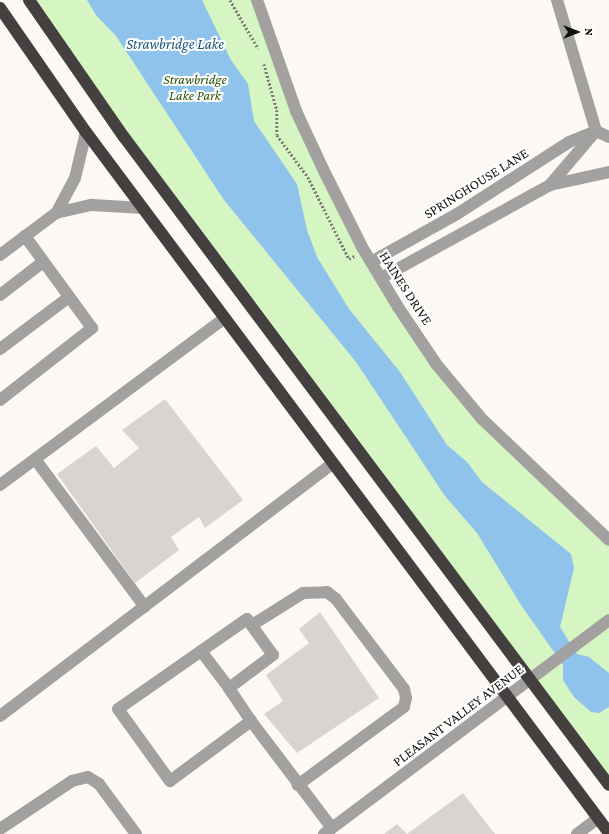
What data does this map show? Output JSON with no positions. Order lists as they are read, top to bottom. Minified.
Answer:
{"streets":{"street":["SPRINGHOUSE LANE","HAINES DRIVE","PLEASANT VALLEY AVENUE"]},"crossings":[["SPRINGHOUSE LANE","HAINES DRIVE"]],"water":["Strawbridge Lake"],"parks":["Strawbridge Lake Park"],"north":"right"}
